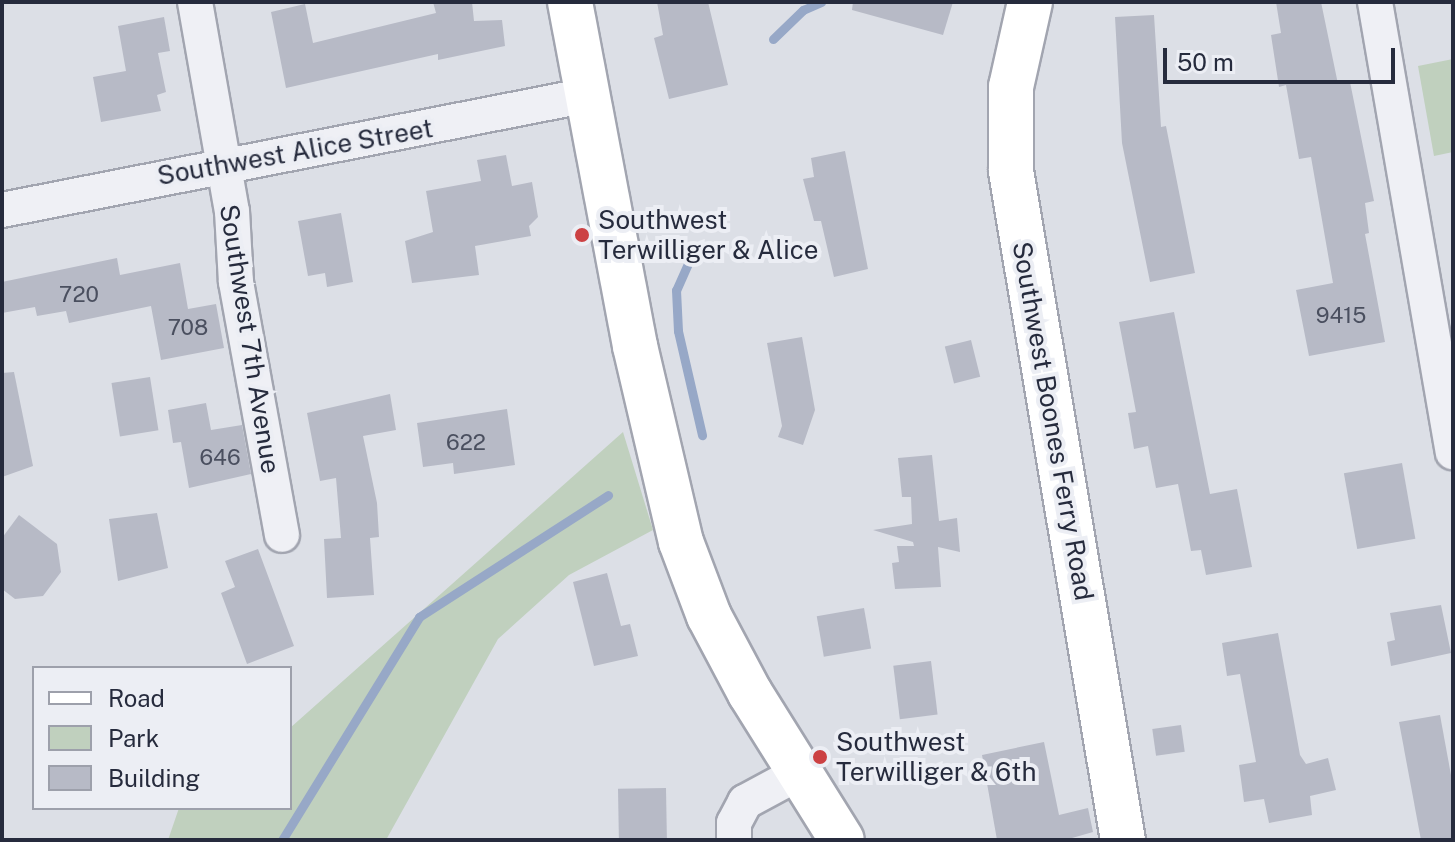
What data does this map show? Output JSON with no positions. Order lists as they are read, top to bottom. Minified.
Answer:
{"streets":{"main road":["Southwest Boones Ferry Road"],"street":["Southwest Alice Street","Southwest 7th Avenue"]},"crossings":[["Southwest Alice Street","Southwest 7th Avenue"]],"places":["Southwest Terwilliger & Alice","Southwest Terwilliger & 6th"],"house_numbers":["720","9415","708","622","646"],"legend":["Road","Park","Building"],"scale_bar":"50 m"}
